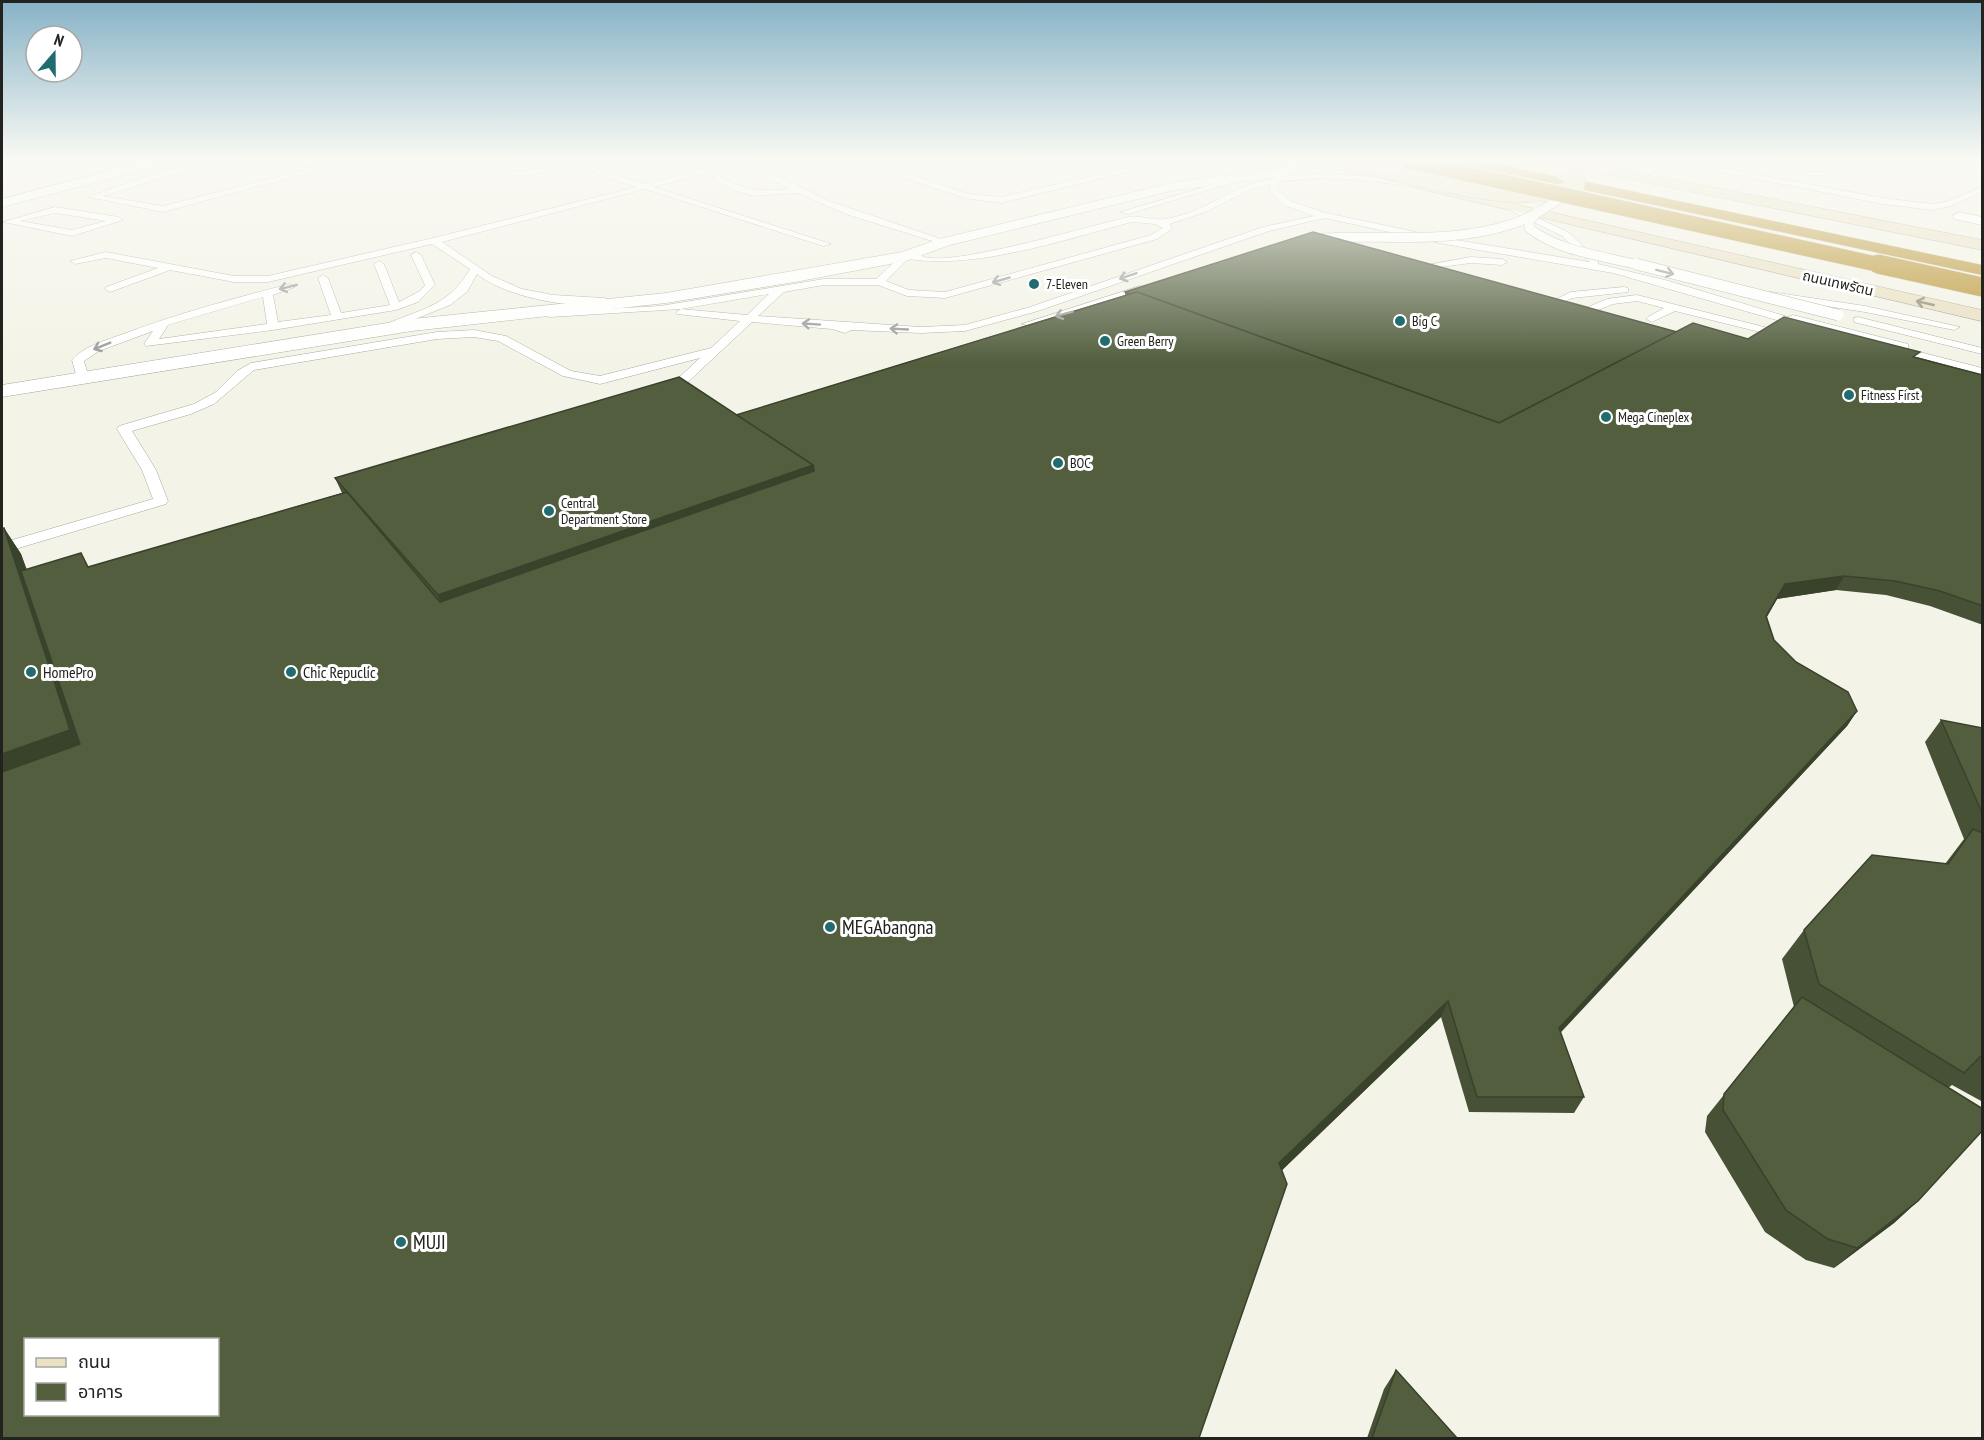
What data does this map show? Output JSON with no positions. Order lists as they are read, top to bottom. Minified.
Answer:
{"streets":{"highway":["ถนนเทพรัตน"]},"places":["7-Eleven","Big C","Green Berry","Fitness First","Mega Cineplex","BOC","Central Department Store","HomePro","Chic Repuclic","MEGAbangna","MUJI"],"legend":["ถนน","อาคาร"],"north":"top"}
